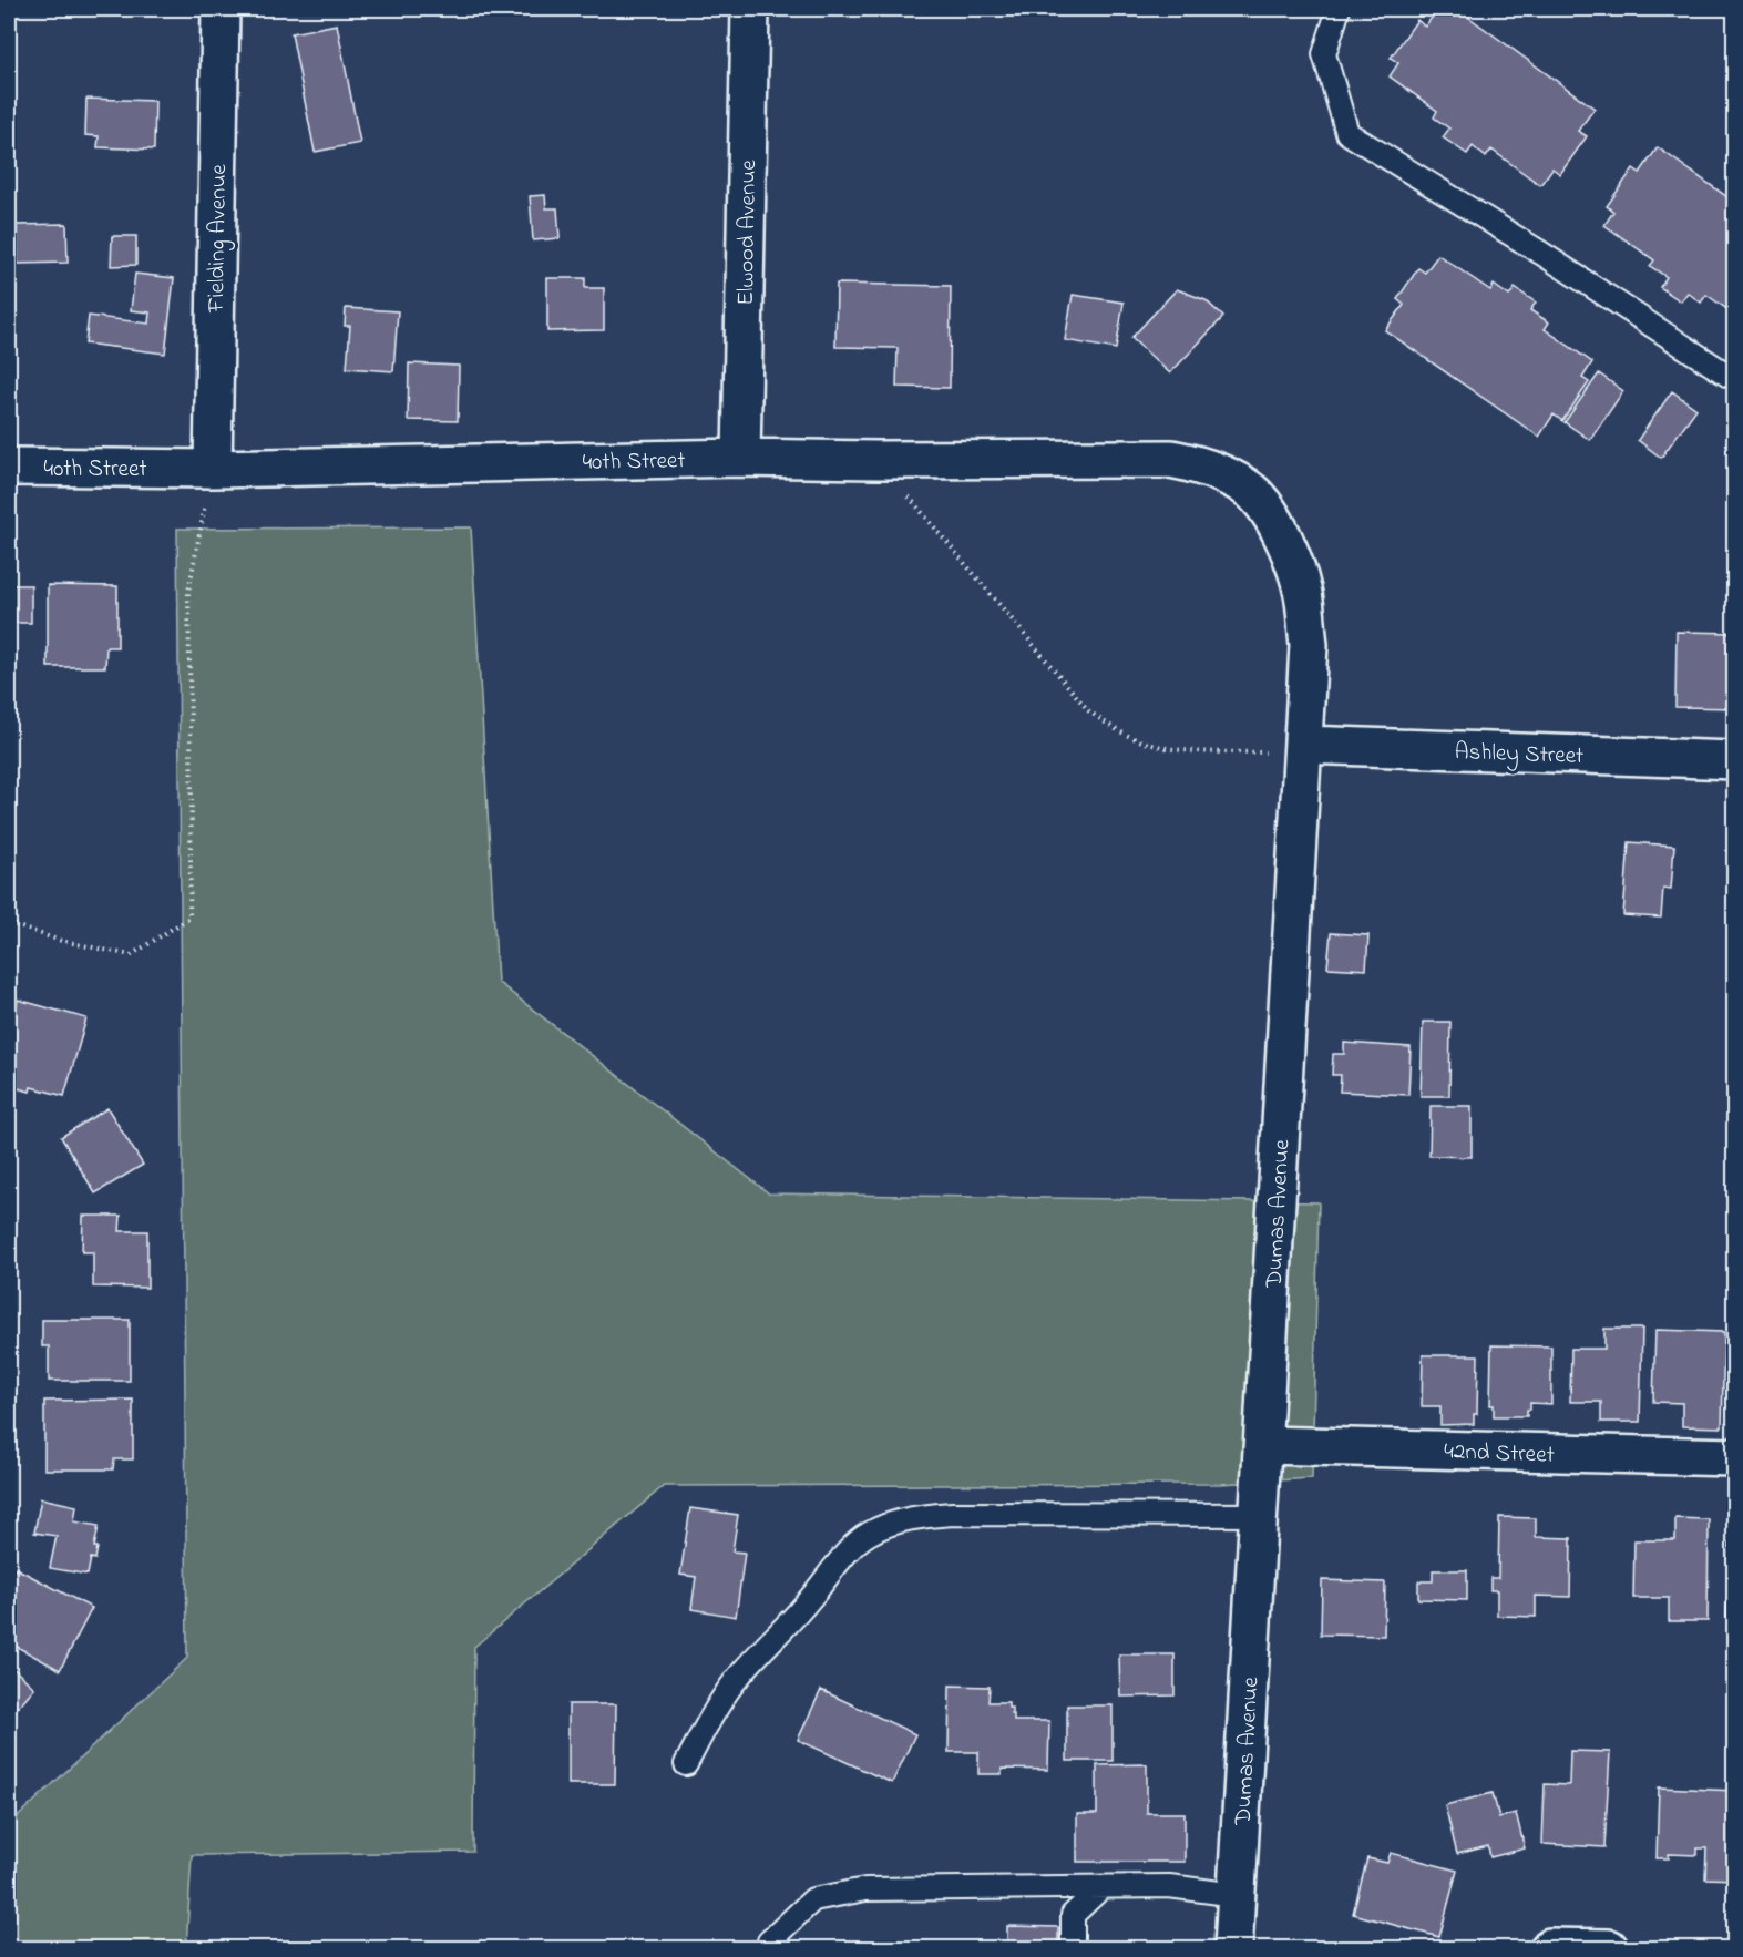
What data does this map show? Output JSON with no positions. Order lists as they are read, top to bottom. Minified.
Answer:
{"streets":{"street":["Elwood Avenue","Fielding Avenue","40th Street","Ashley Street","Dumas Avenue","42nd Street"]},"crossings":[["Elwood Avenue","40th Street"],["Fielding Avenue","40th Street"],["40th Street","Dumas Avenue"],["Ashley Street","Dumas Avenue"],["Dumas Avenue","42nd Street"]]}
